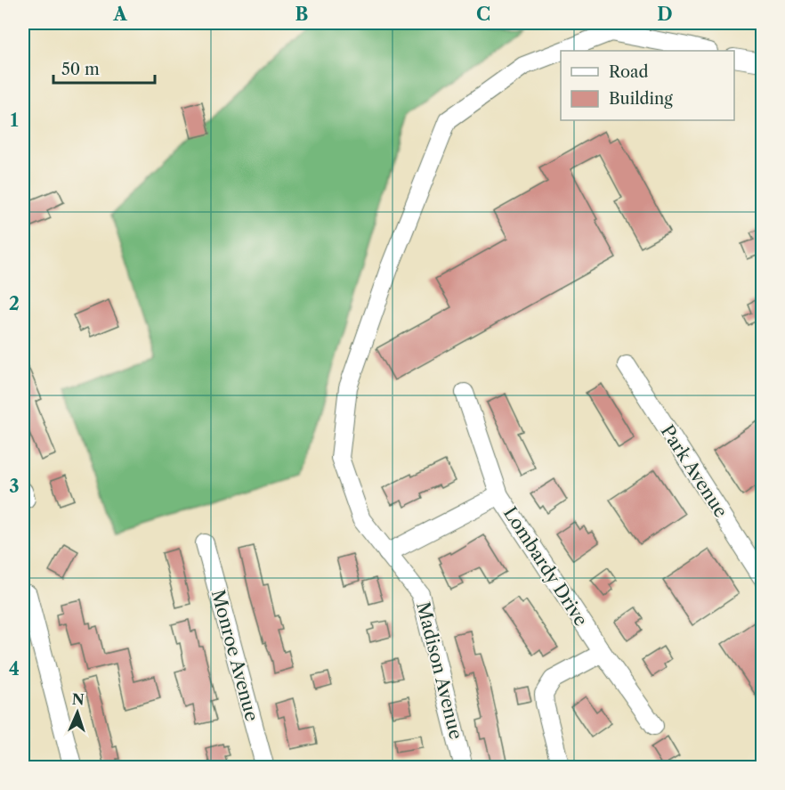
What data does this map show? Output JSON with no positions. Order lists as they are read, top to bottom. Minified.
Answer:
{"streets":{"street":["Park Avenue","Lombardy Drive","Monroe Avenue","Madison Avenue"]},"legend":["Road","Building"],"scale_bar":"50 m","north":"top","grid":{"columns":["A","B","C","D"],"rows":["1","2","3","4"]}}
